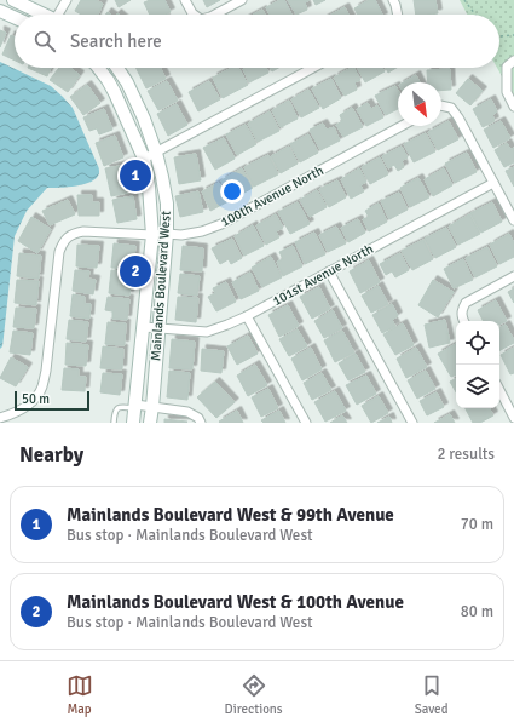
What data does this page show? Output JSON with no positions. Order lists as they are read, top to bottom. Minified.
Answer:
{"streets":{"street":["100th Avenue North","101st Avenue North","Mainlands Boulevard West"]},"crossings":[["100th Avenue North","Mainlands Boulevard West"],["101st Avenue North","Mainlands Boulevard West"]],"scale_bar":"50 m","north":"bottom right","page":{"search":"Search here","pins":["1","2"],"scale":"50 m","heading":["Nearby","2 results"],"list":[{"mark":"1","name":"Mainlands Boulevard West & 99th Avenue","note":"Bus stop · Mainlands Boulevard West","value":"70 m"},{"mark":"2","name":"Mainlands Boulevard West & 100th Avenue","note":"Bus stop · Mainlands Boulevard West","value":"80 m"}],"nav":["Map","Directions","Saved"]}}
